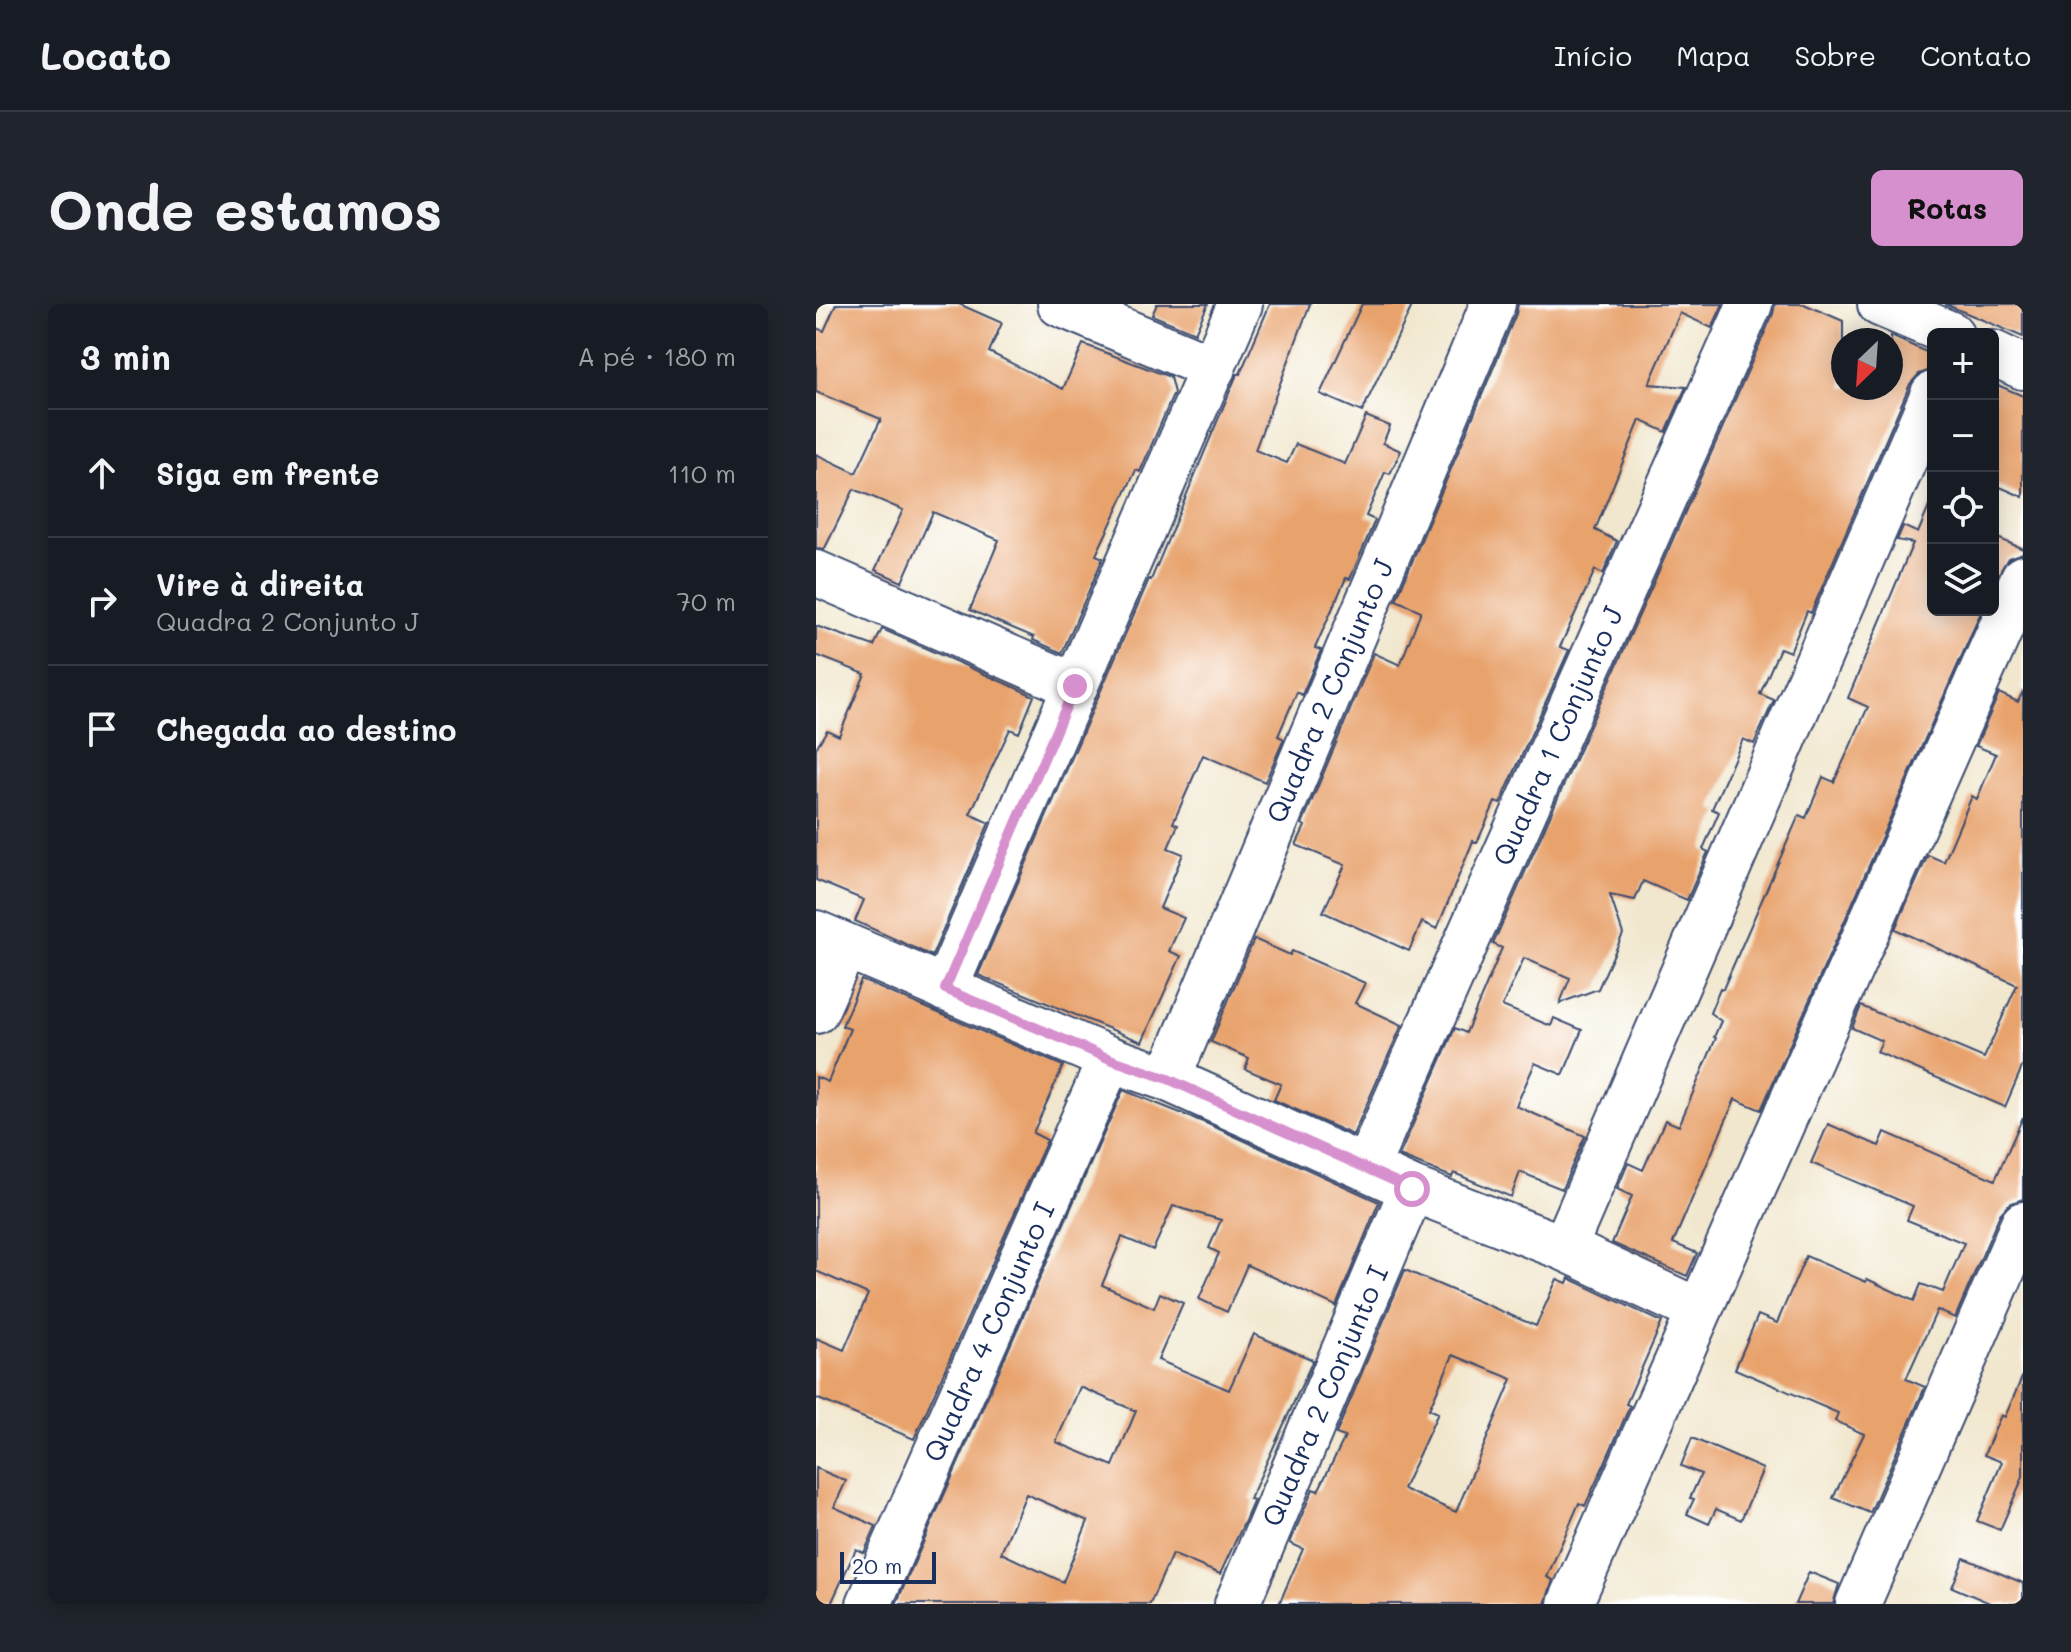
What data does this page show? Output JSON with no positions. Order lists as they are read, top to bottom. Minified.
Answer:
{"streets":{"street":["Quadra 2 Conjunto J","Quadra 1 Conjunto J","Quadra 4 Conjunto I","Quadra 2 Conjunto I"]},"scale_bar":"20 m","north":"bottom left","page":{"header":"Locato","nav":["Início","Mapa","Sobre","Contato"],"buttons":"Rotas","title":"Onde estamos","heading":["3 min","A pé · 180 m"],"map_buttons":["+","−"],"list":[["Siga em frente","110 m"],["Vire à direita","Quadra 2 Conjunto J","70 m"],"Chegada ao destino"],"scale":"20 m"}}
